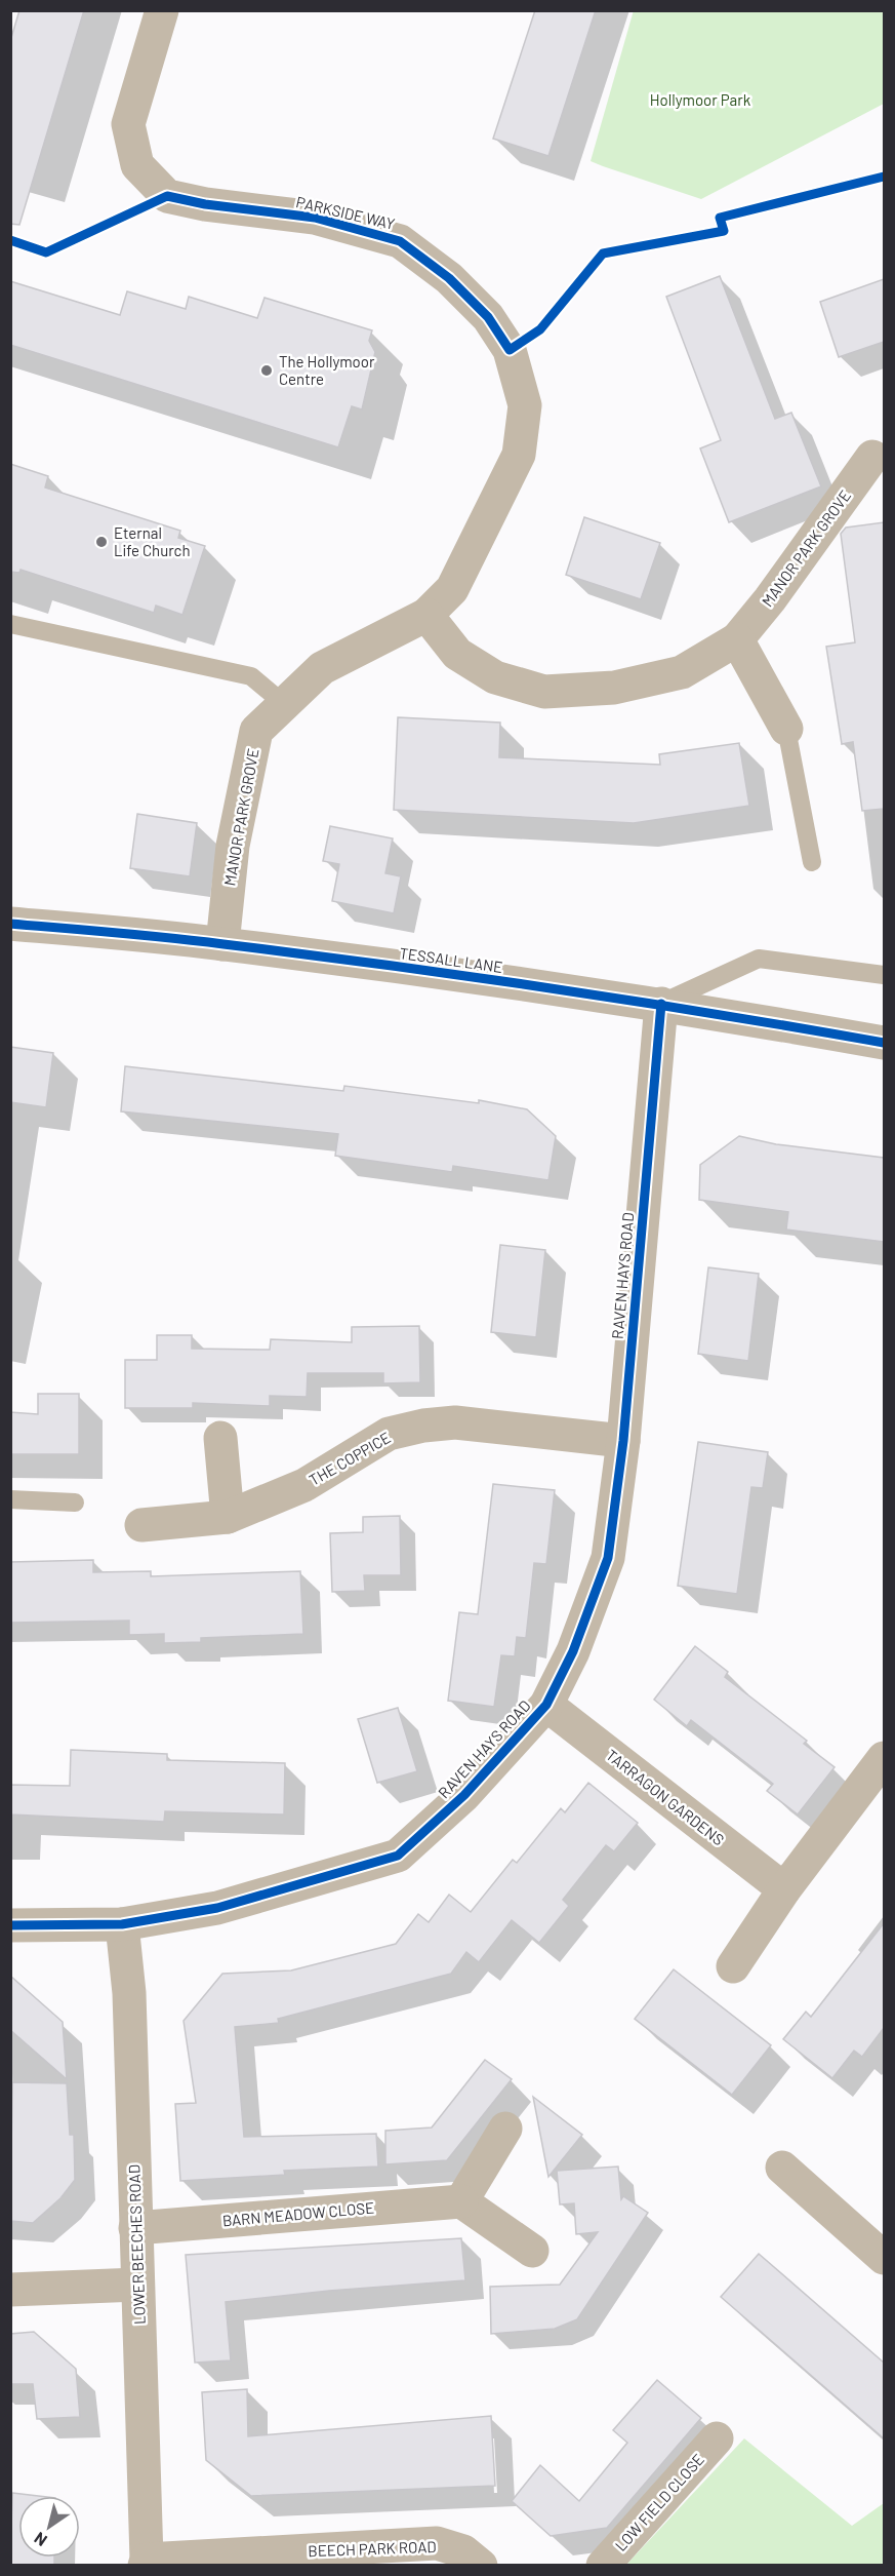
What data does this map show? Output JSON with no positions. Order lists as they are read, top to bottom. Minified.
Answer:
{"streets":{"street":["PARKSIDE WAY","MANOR PARK GROVE","TESSALL LANE","RAVEN HAYS ROAD","THE COPPICE","TARRAGON GARDENS","BARN MEADOW CLOSE","LOWER BEECHES ROAD","LOW FIELD CLOSE","BEECH PARK ROAD"]},"crossings":[["PARKSIDE WAY","MANOR PARK GROVE"],["MANOR PARK GROVE","TESSALL LANE"],["TESSALL LANE","RAVEN HAYS ROAD"],["RAVEN HAYS ROAD","THE COPPICE"],["RAVEN HAYS ROAD","TARRAGON GARDENS"],["RAVEN HAYS ROAD","LOWER BEECHES ROAD"],["BARN MEADOW CLOSE","LOWER BEECHES ROAD"],["LOWER BEECHES ROAD","BEECH PARK ROAD"]],"parks":["Hollymoor Park"],"places":["The Hollymoor Centre","Eternal Life Church"],"north":"bottom left"}
